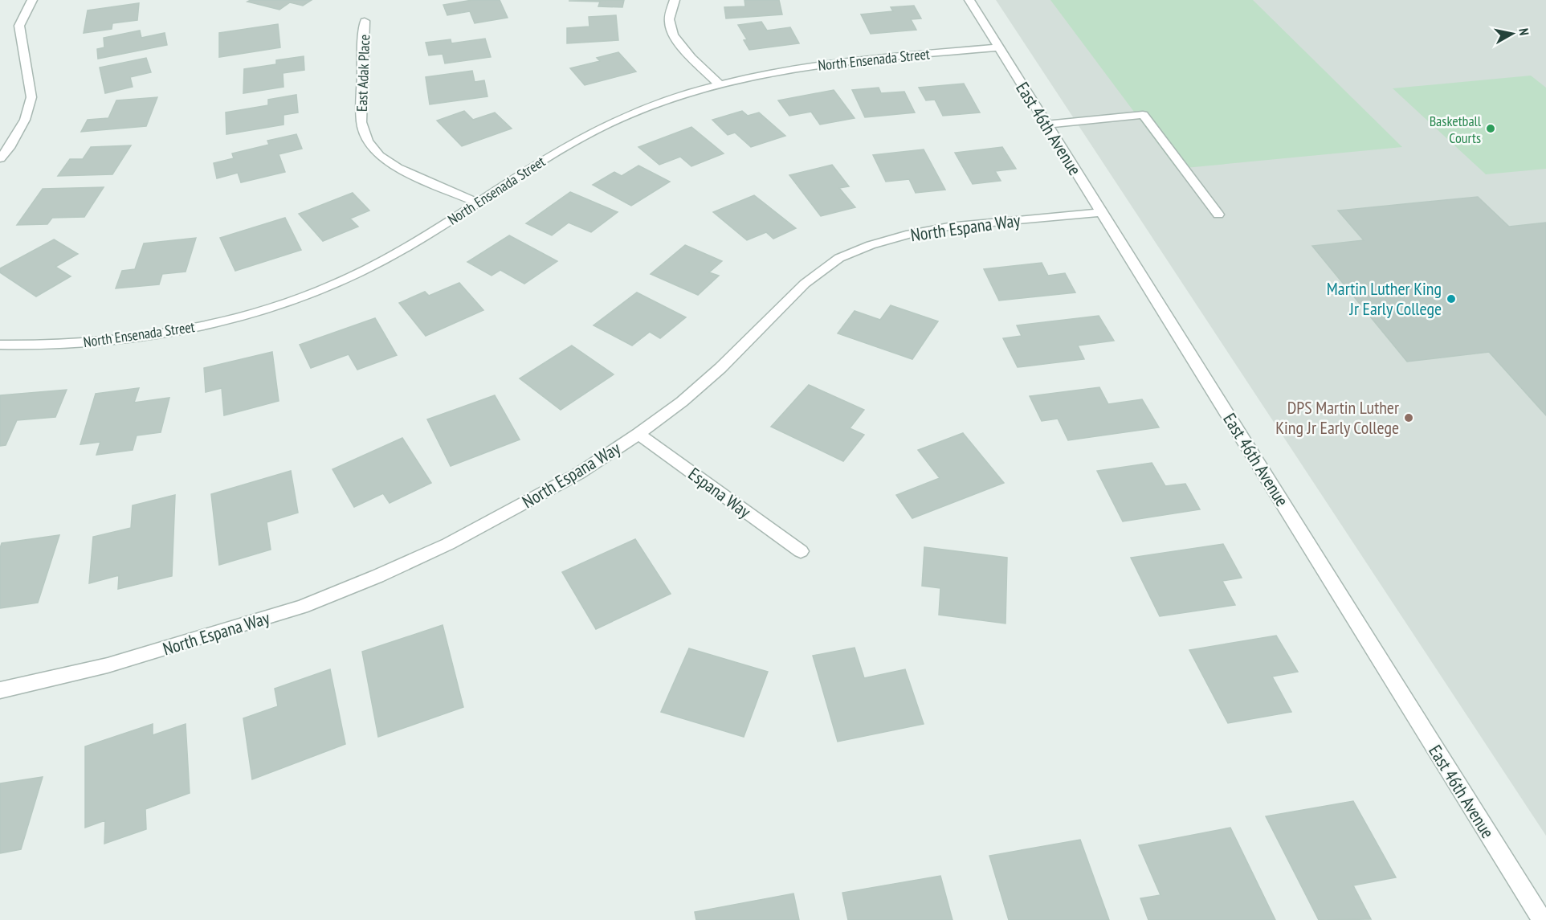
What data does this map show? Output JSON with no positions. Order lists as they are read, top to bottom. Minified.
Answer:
{"streets":{"street":["North Ensenada Street","East Adak Place","East 46th Avenue","North Espana Way","Espana Way"]},"crossings":[["North Ensenada Street","East Adak Place"],["North Ensenada Street","East 46th Avenue"],["East 46th Avenue","North Espana Way"],["North Espana Way","Espana Way"]],"places":["Basketball Courts","Martin Luther King Jr Early College","DPS Martin Luther King Jr Early College"],"north":"right"}
